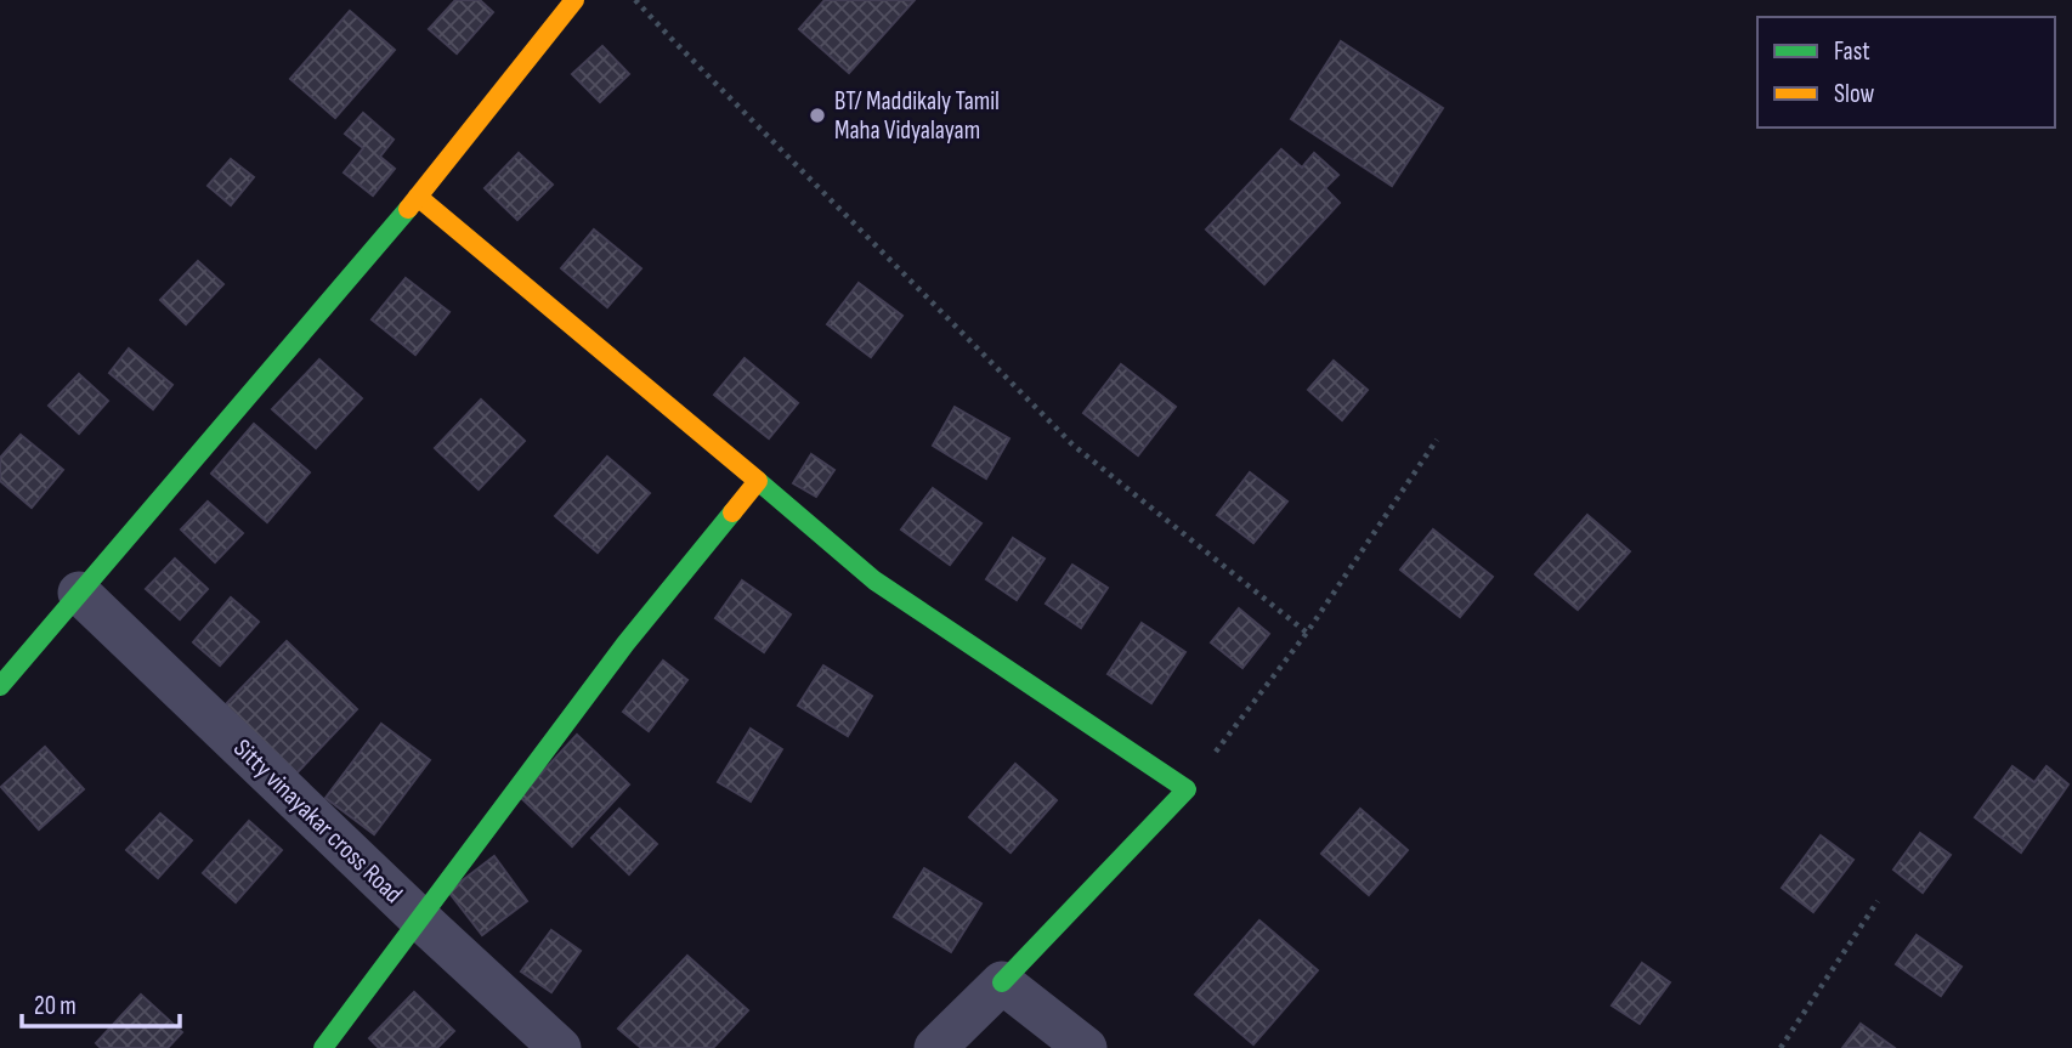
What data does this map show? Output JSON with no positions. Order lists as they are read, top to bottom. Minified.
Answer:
{"streets":{"street":["Sitty vinayakar cross Road"]},"places":["BT/ Maddikaly Tamil Maha Vidyalayam"],"legend":["Fast","Slow"],"scale_bar":"20 m"}
